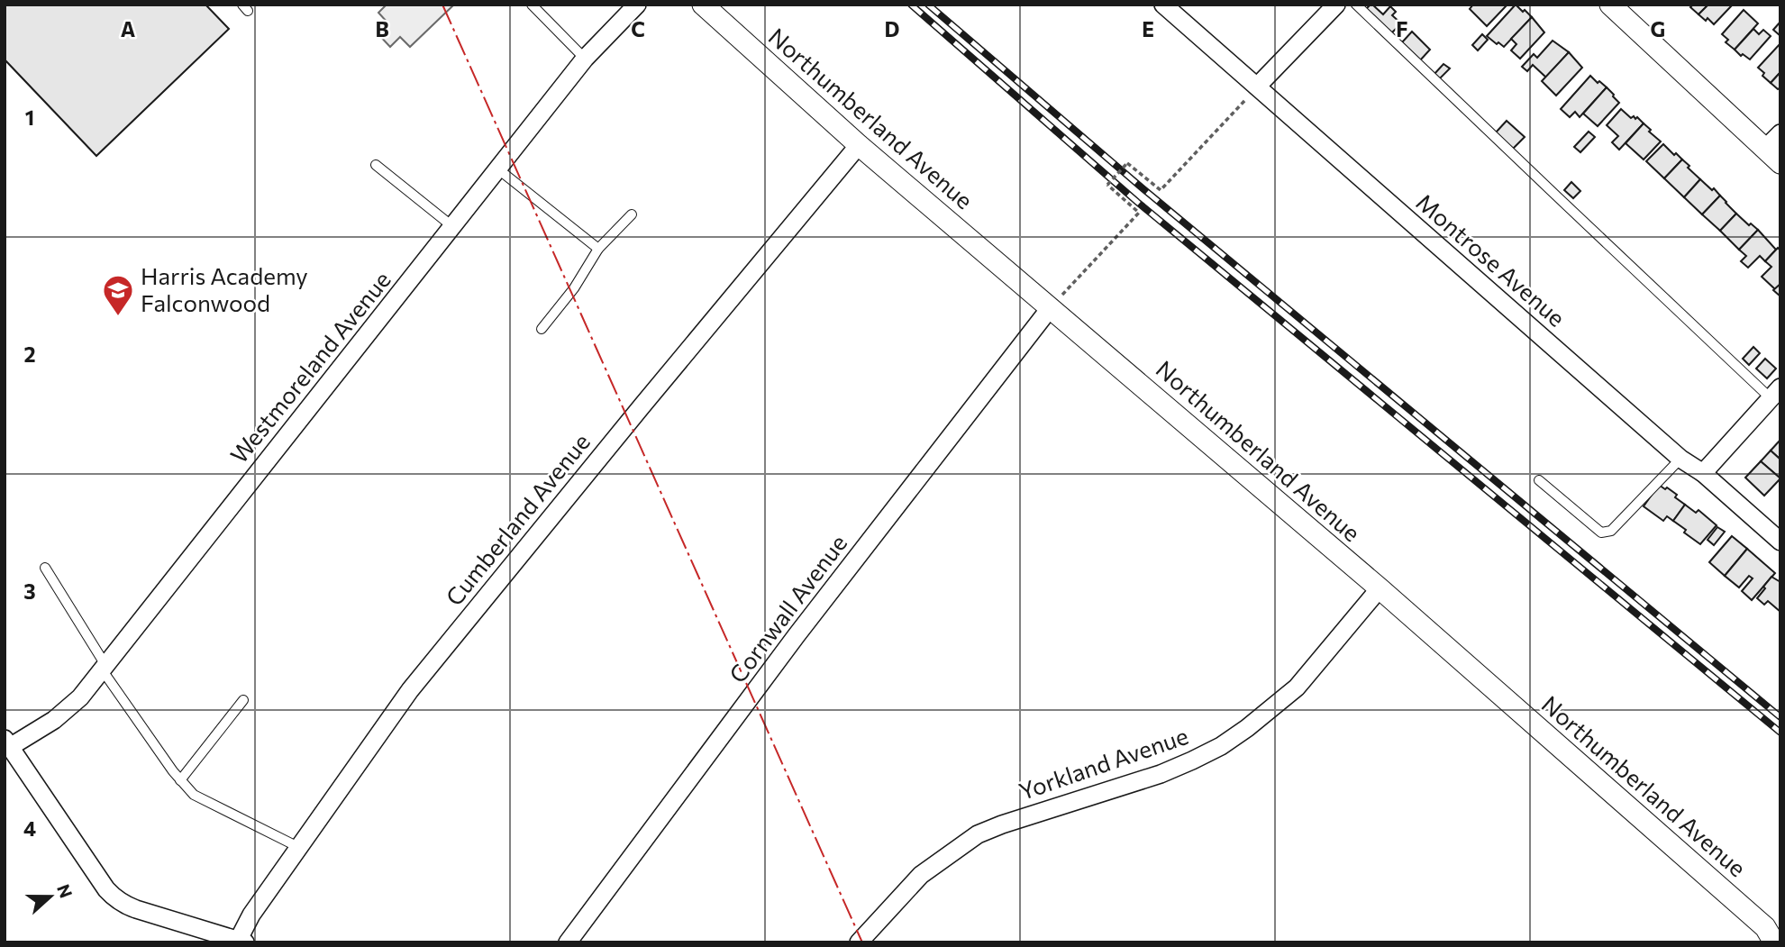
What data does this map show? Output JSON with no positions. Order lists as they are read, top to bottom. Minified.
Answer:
{"streets":{"street":["Northumberland Avenue","Montrose Avenue","Westmoreland Avenue","Cumberland Avenue","Cornwall Avenue","Yorkland Avenue"]},"crossings":[["Northumberland Avenue","Cumberland Avenue"],["Northumberland Avenue","Cornwall Avenue"],["Northumberland Avenue","Yorkland Avenue"]],"places":{"school or university":["Harris Academy Falconwood"]},"north":"right","grid":{"columns":["A","B","C","D","E","F","G"],"rows":["1","2","3","4"]}}
